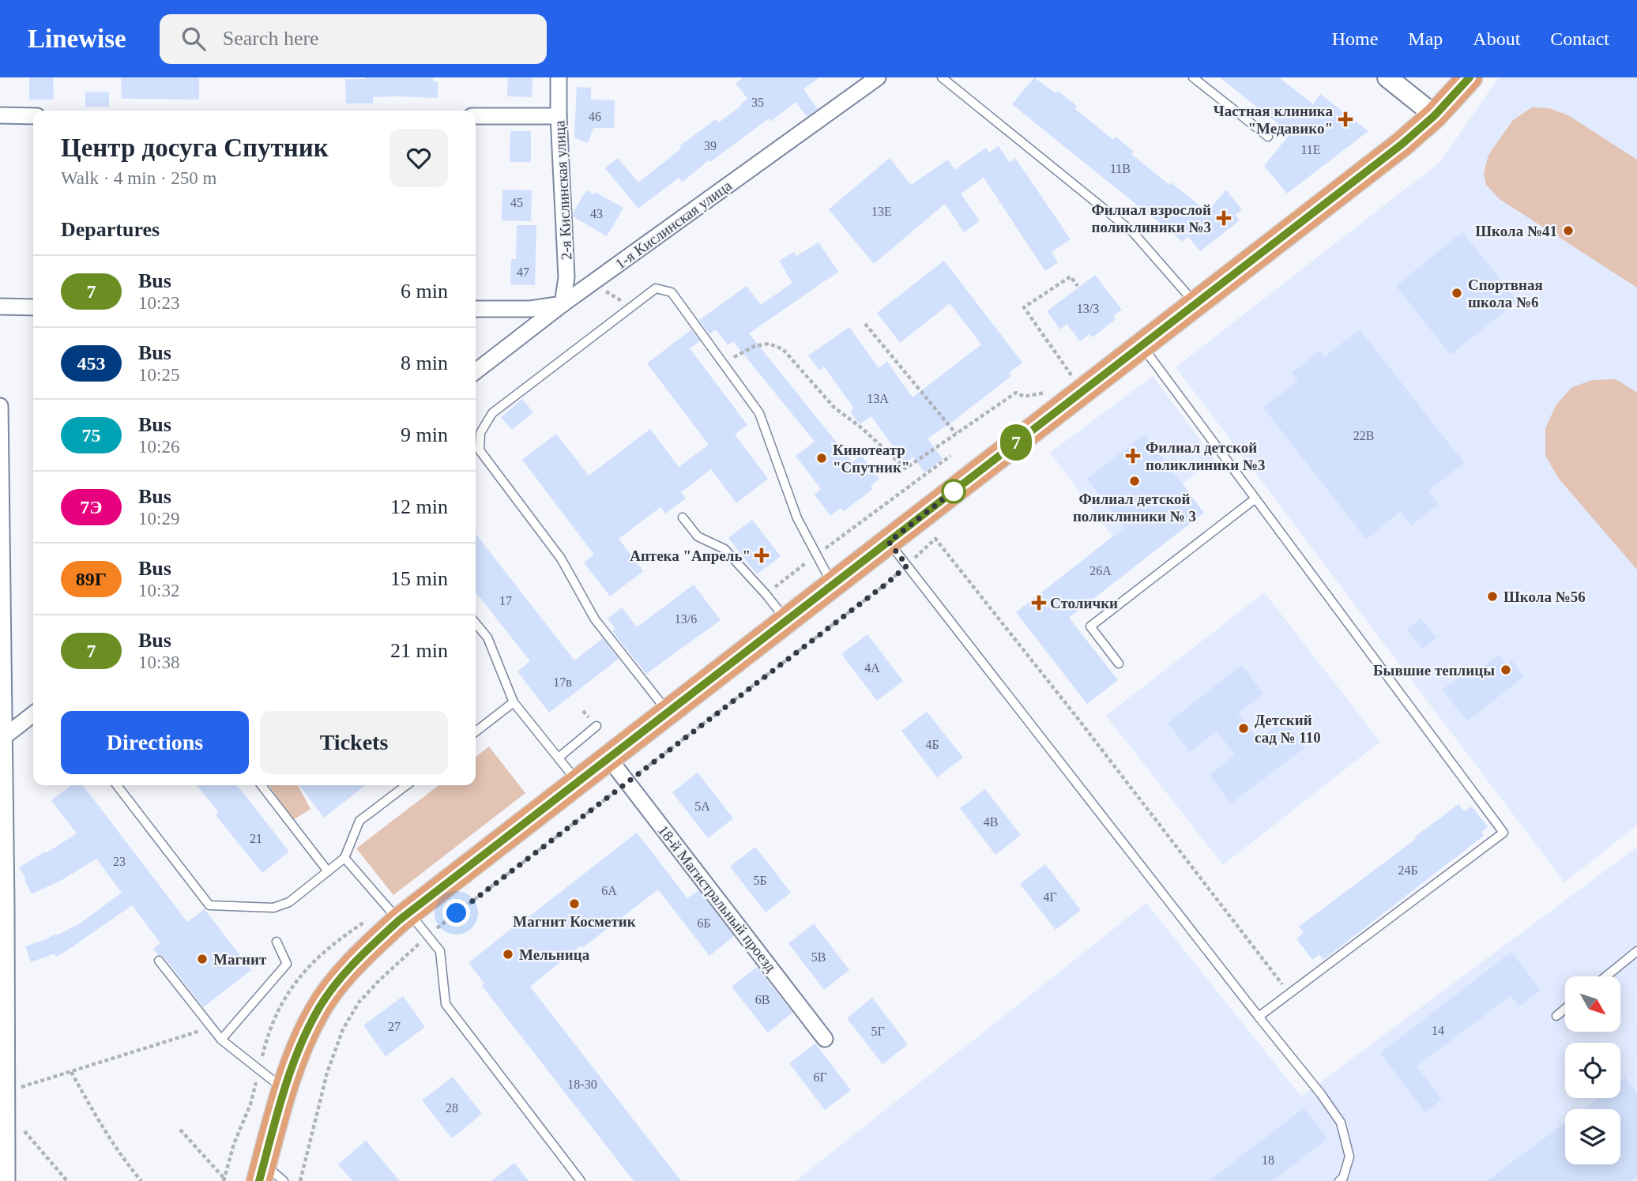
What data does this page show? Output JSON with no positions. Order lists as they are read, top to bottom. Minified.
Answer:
{"streets":{"street":["2-я Кислинская улица","1-я Кислинская улица","18-й Магистральный проезд"]},"crossings":[["2-я Кислинская улица","1-я Кислинская улица"]],"places":{"health":["Частная клиника \"Медавико\"","Филиал взрослой поликлиники №3","Филиал детской поликлиники №3","Аптека \"Апрель\"","Столички"],"other":["Школа №41","Спортвная школа №6","Кинотеатр \"Спутник\"","Филиал детской поликлиники № 3","Школа №56","Бывшие теплицы","Детский сад № 110","Магнит Косметик","Мельница","Магнит"]},"lines":["bus line 7"],"house_numbers":["35","46","39","11Е","11В","45","13Е","43","47","13/3","13А","22В","26А","17","13/6","4А","17в","4Б","5А","4В","21","23","24Б","5Б","6А","4Г","6Б","5В","6В","27","14","5Г","6Г","18-30","28","18"],"north":"bottom right","page":{"header":"Linewise","search":"Search here","nav":["Home","Map","About","Contact"],"on_map":"7","heading":[["Центр досуга Спутник","Walk · 4 min · 250 m"],"Departures"],"list":[{"mark":"7","name":"Bus","note":"10:23","value":"6 min"},{"mark":"453","name":"Bus","note":"10:25","value":"8 min"},{"mark":"75","name":"Bus","note":"10:26","value":"9 min"},{"mark":"7Э","name":"Bus","note":"10:29","value":"12 min"},{"mark":"89Г","name":"Bus","note":"10:32","value":"15 min"},{"mark":"7","name":"Bus","note":"10:38","value":"21 min"}],"buttons":["Directions","Tickets"]}}
